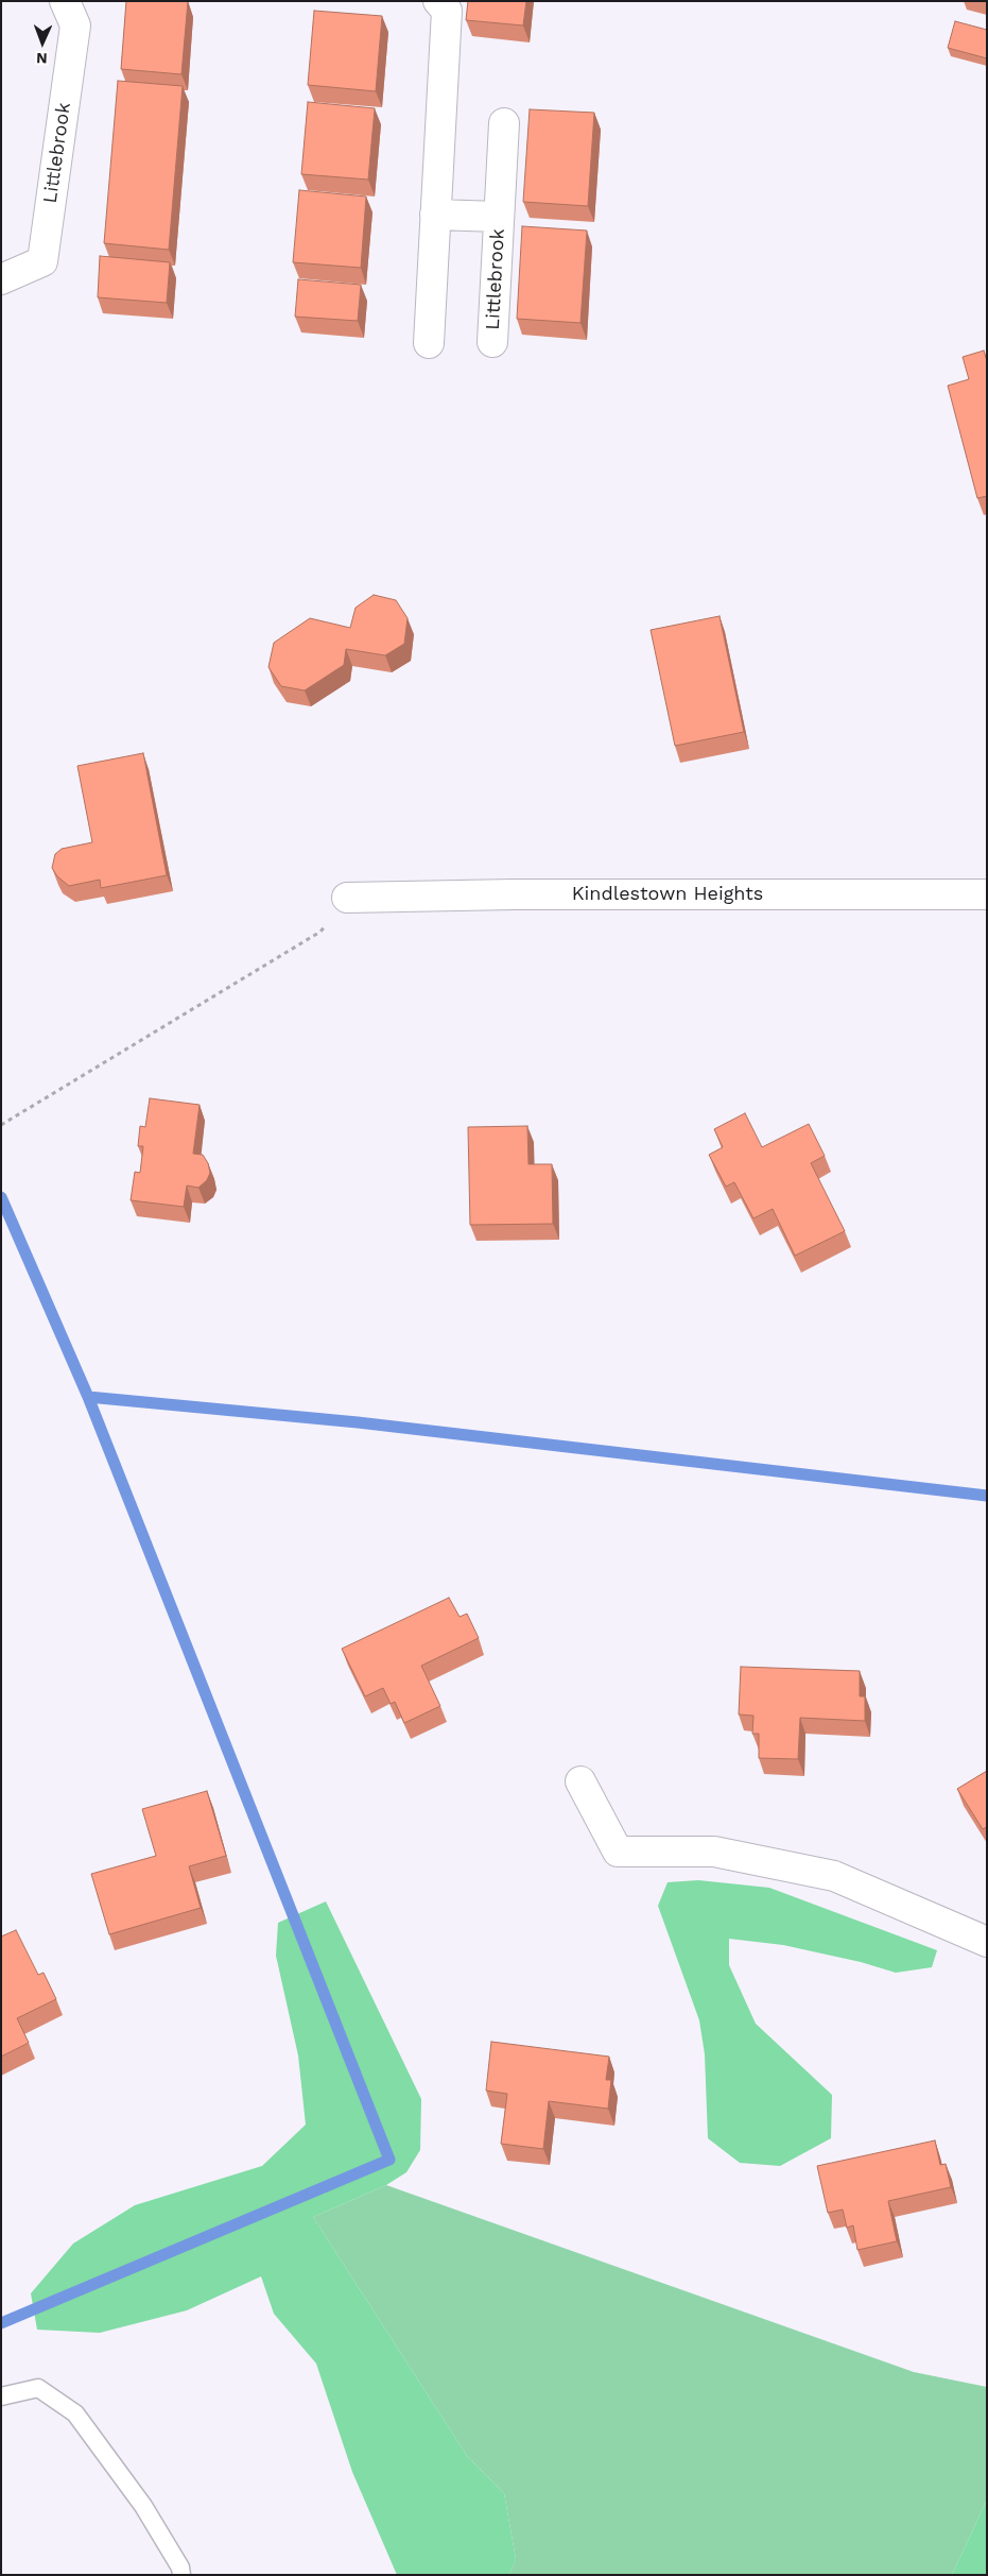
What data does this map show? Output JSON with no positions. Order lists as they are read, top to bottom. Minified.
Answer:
{"streets":{"street":["Littlebrook","Kindlestown Heights"]},"north":"bottom"}
